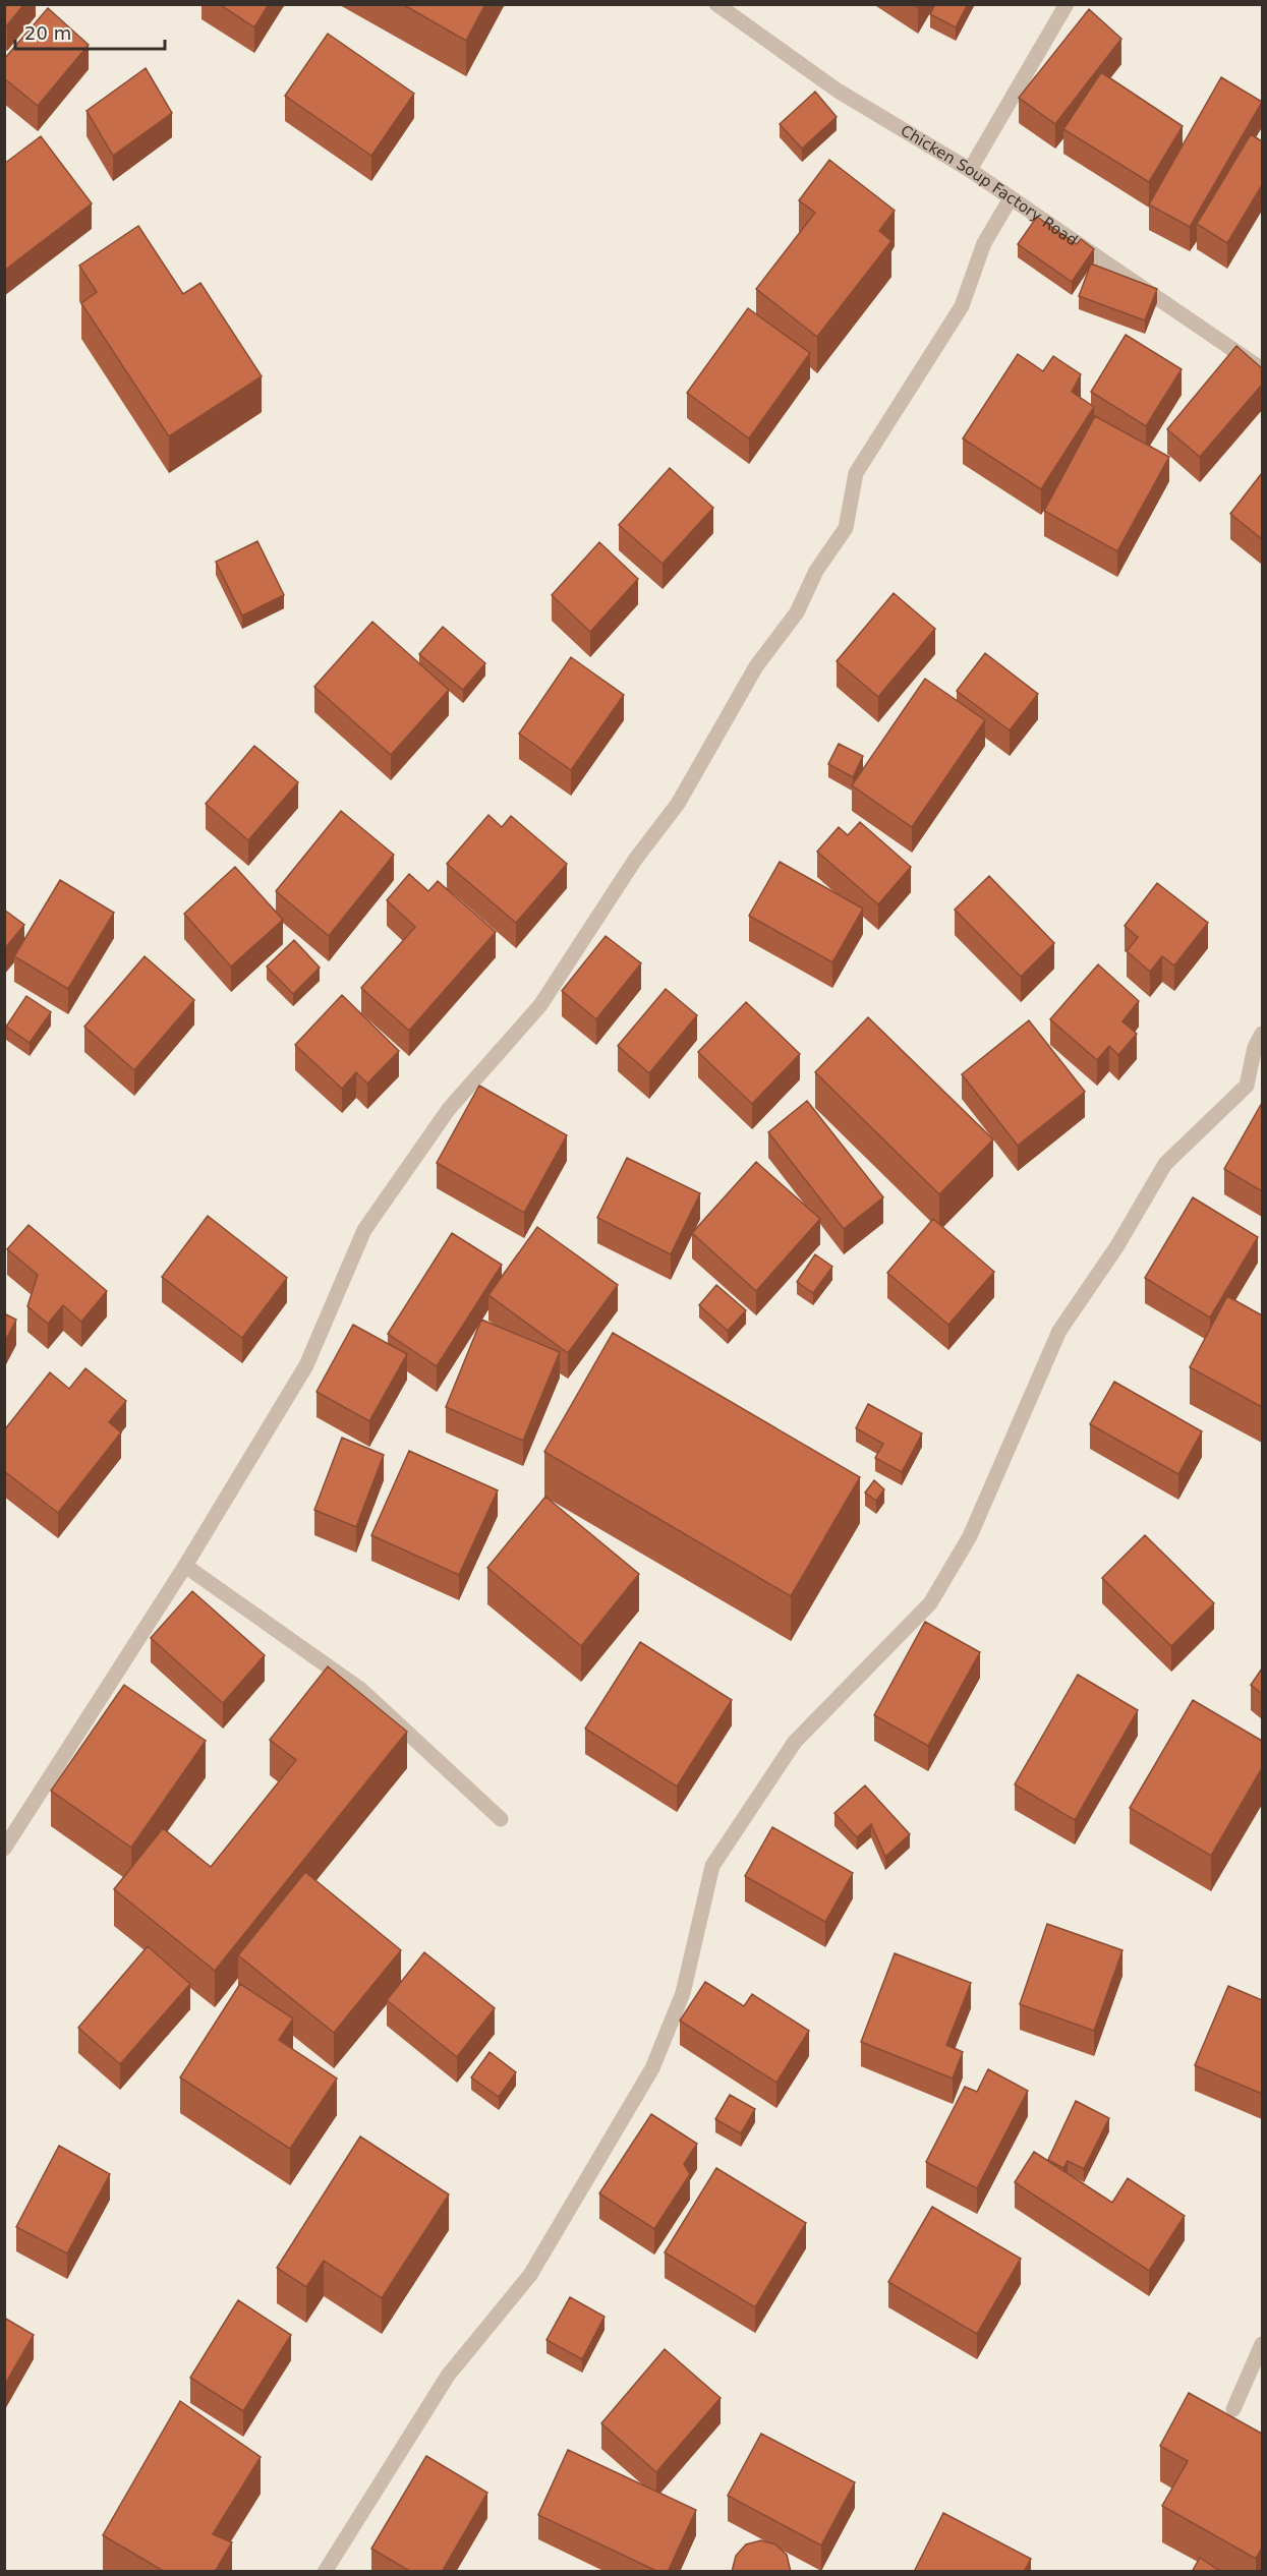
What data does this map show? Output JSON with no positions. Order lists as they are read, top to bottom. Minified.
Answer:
{"streets":{"street":["Chicken Soup Factory Road"]},"scale_bar":"20 m"}
